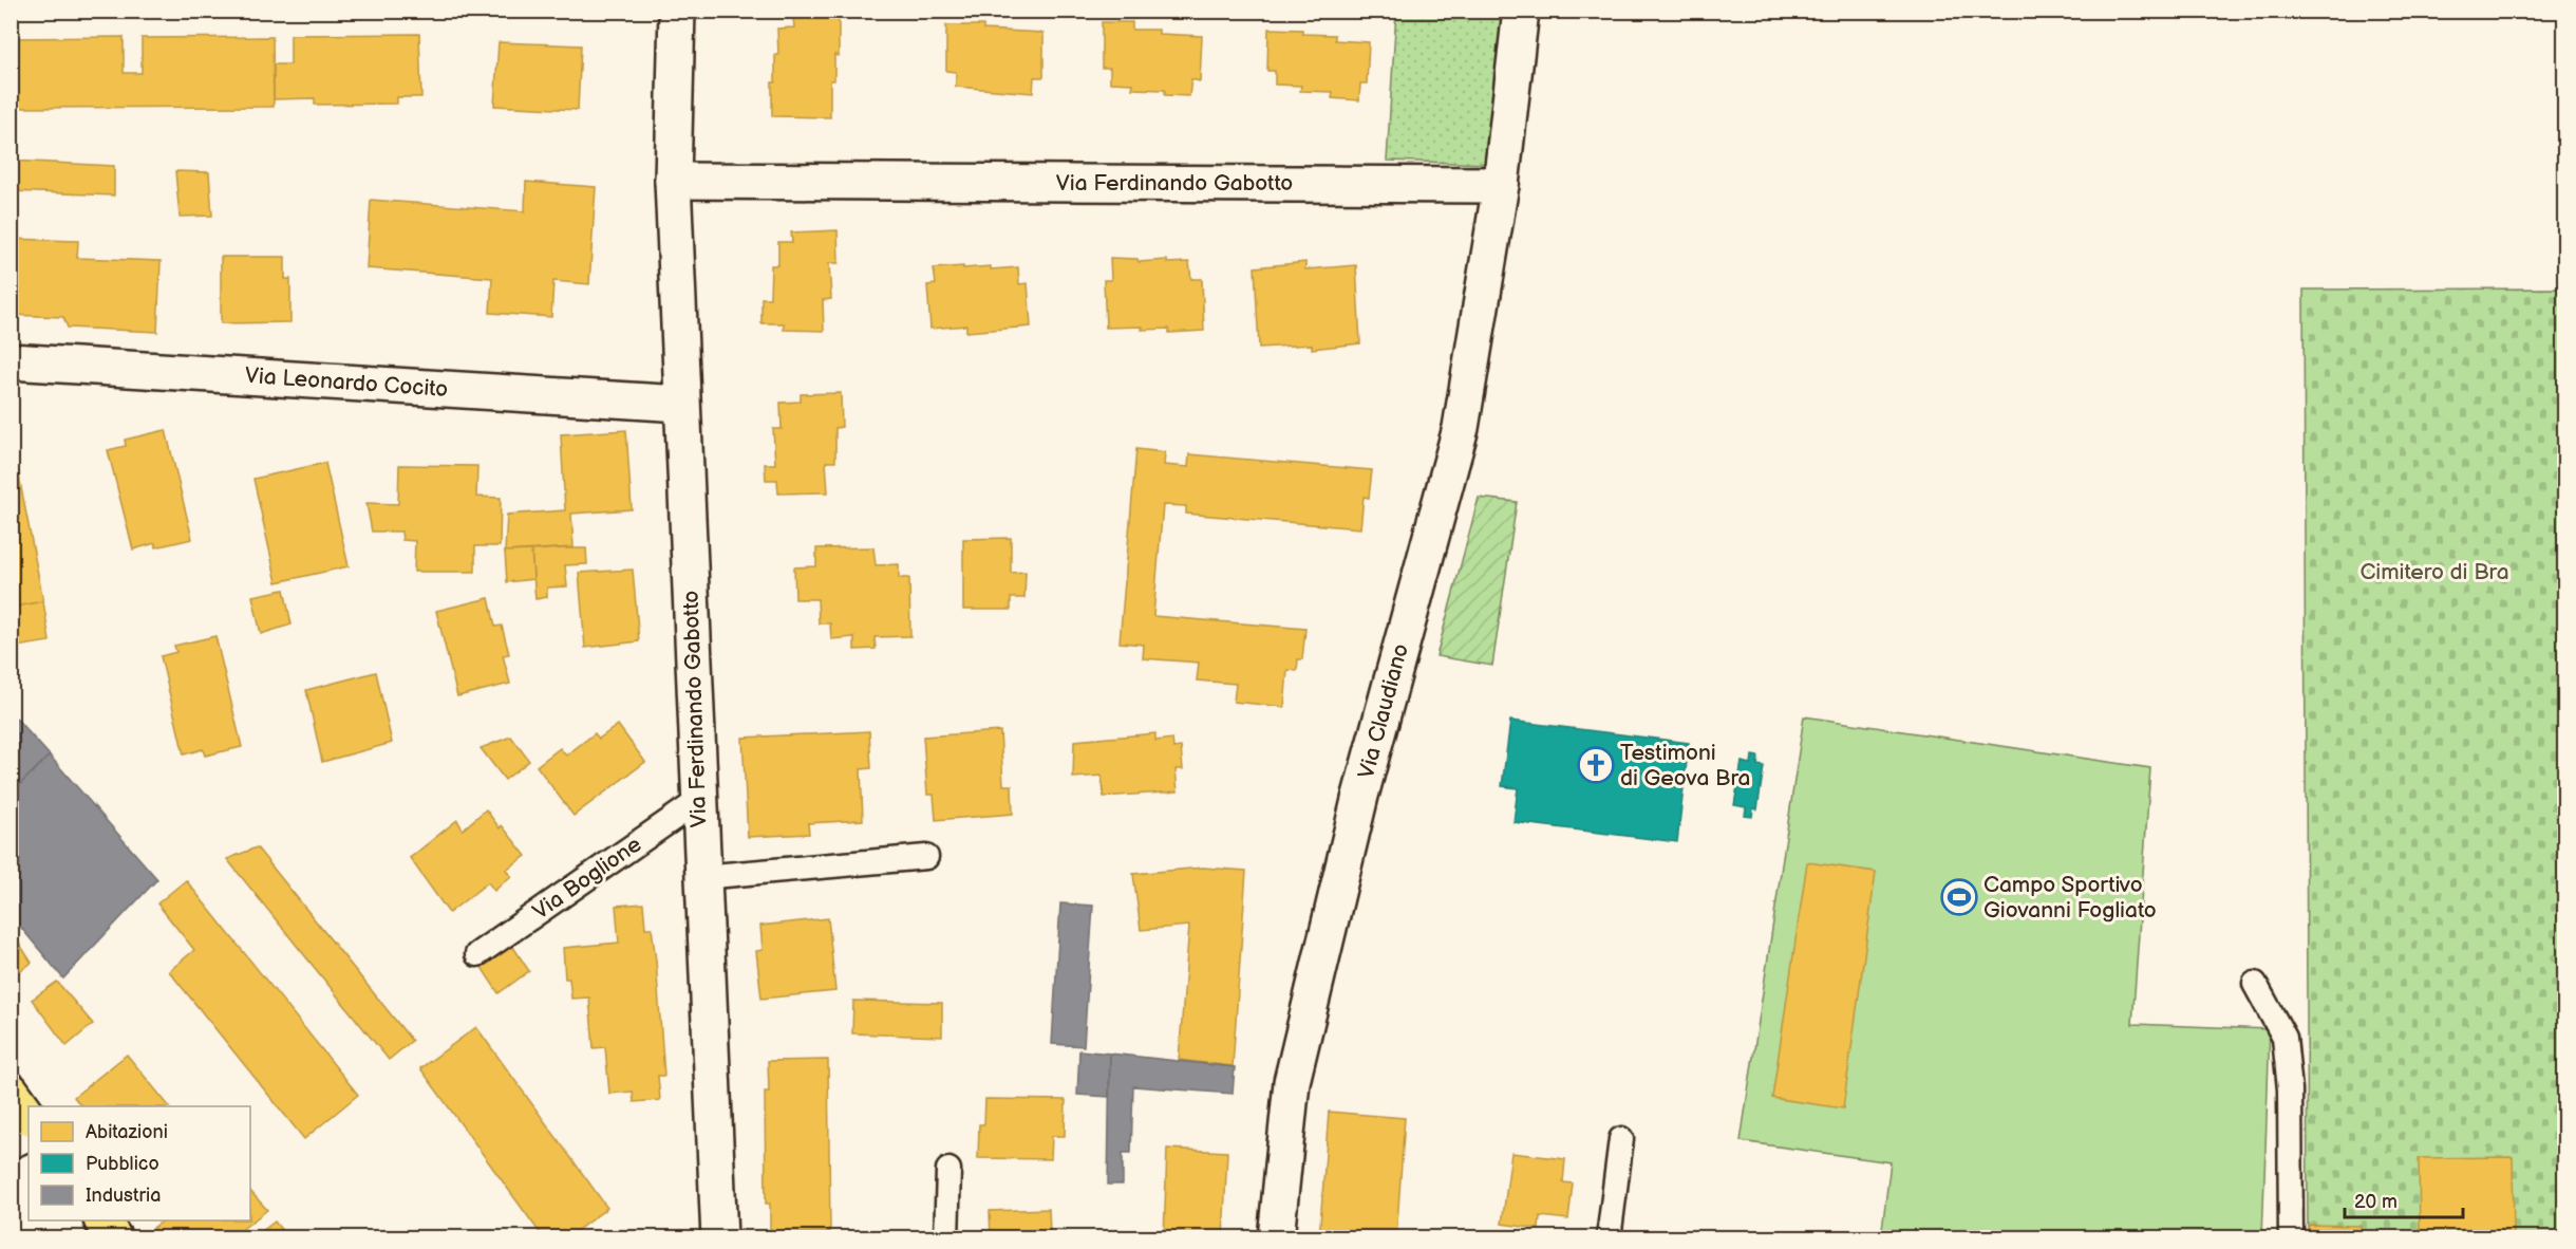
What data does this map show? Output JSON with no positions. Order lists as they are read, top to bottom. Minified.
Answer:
{"streets":{"street":["Via Ferdinando Gabotto","Via Leonardo Cocito","Via Claudiano"],"lane":["Via Boglione"]},"crossings":[["Via Ferdinando Gabotto","Via Leonardo Cocito"],["Via Ferdinando Gabotto","Via Claudiano"],["Via Ferdinando Gabotto","Via Boglione"]],"parks":["Cimitero di Bra"],"places":{"church":["Testimoni di Geova Bra"],"sports":["Campo Sportivo Giovanni Fogliato"]},"legend":["Abitazioni","Pubblico","Industria"],"scale_bar":"20 m"}
